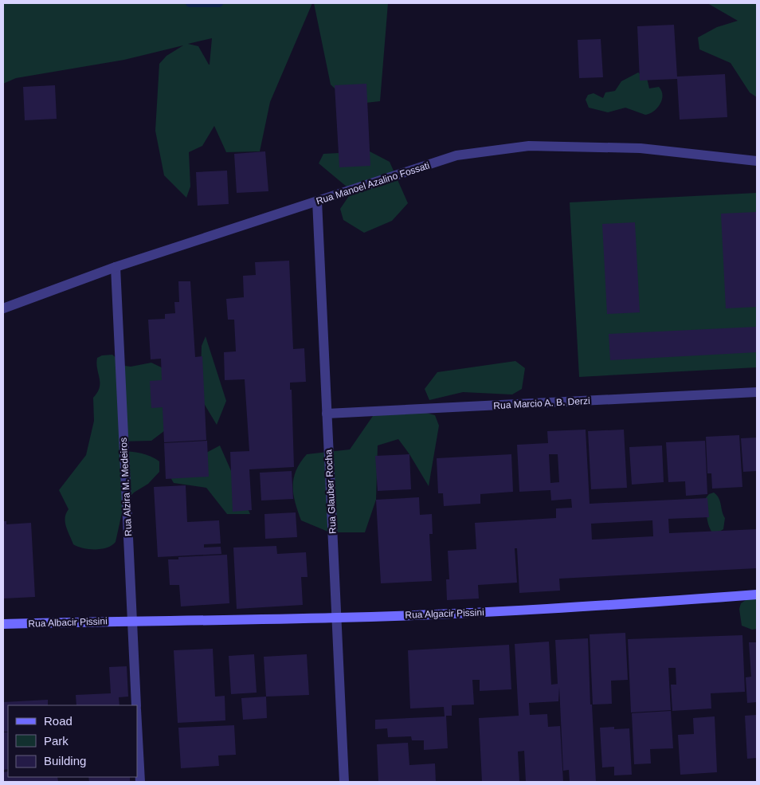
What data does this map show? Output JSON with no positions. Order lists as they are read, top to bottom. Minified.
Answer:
{"streets":{"street":["Rua Manoel Azalino Fossati","Rua Marcio A. B. Derzi","Rua Alzira M. Medeiros","Rua Glauber Rocha","Rua Algacir Pissini","Rua Albacir Pissini"]},"crossings":[["Rua Manoel Azalino Fossati","Rua Alzira M. Medeiros"],["Rua Manoel Azalino Fossati","Rua Glauber Rocha"],["Rua Marcio A. B. Derzi","Rua Glauber Rocha"],["Rua Alzira M. Medeiros","Rua Algacir Pissini"],["Rua Alzira M. Medeiros","Rua Albacir Pissini"],["Rua Glauber Rocha","Rua Algacir Pissini"],["Rua Algacir Pissini","Rua Albacir Pissini"]],"legend":["Road","Park","Building"]}
